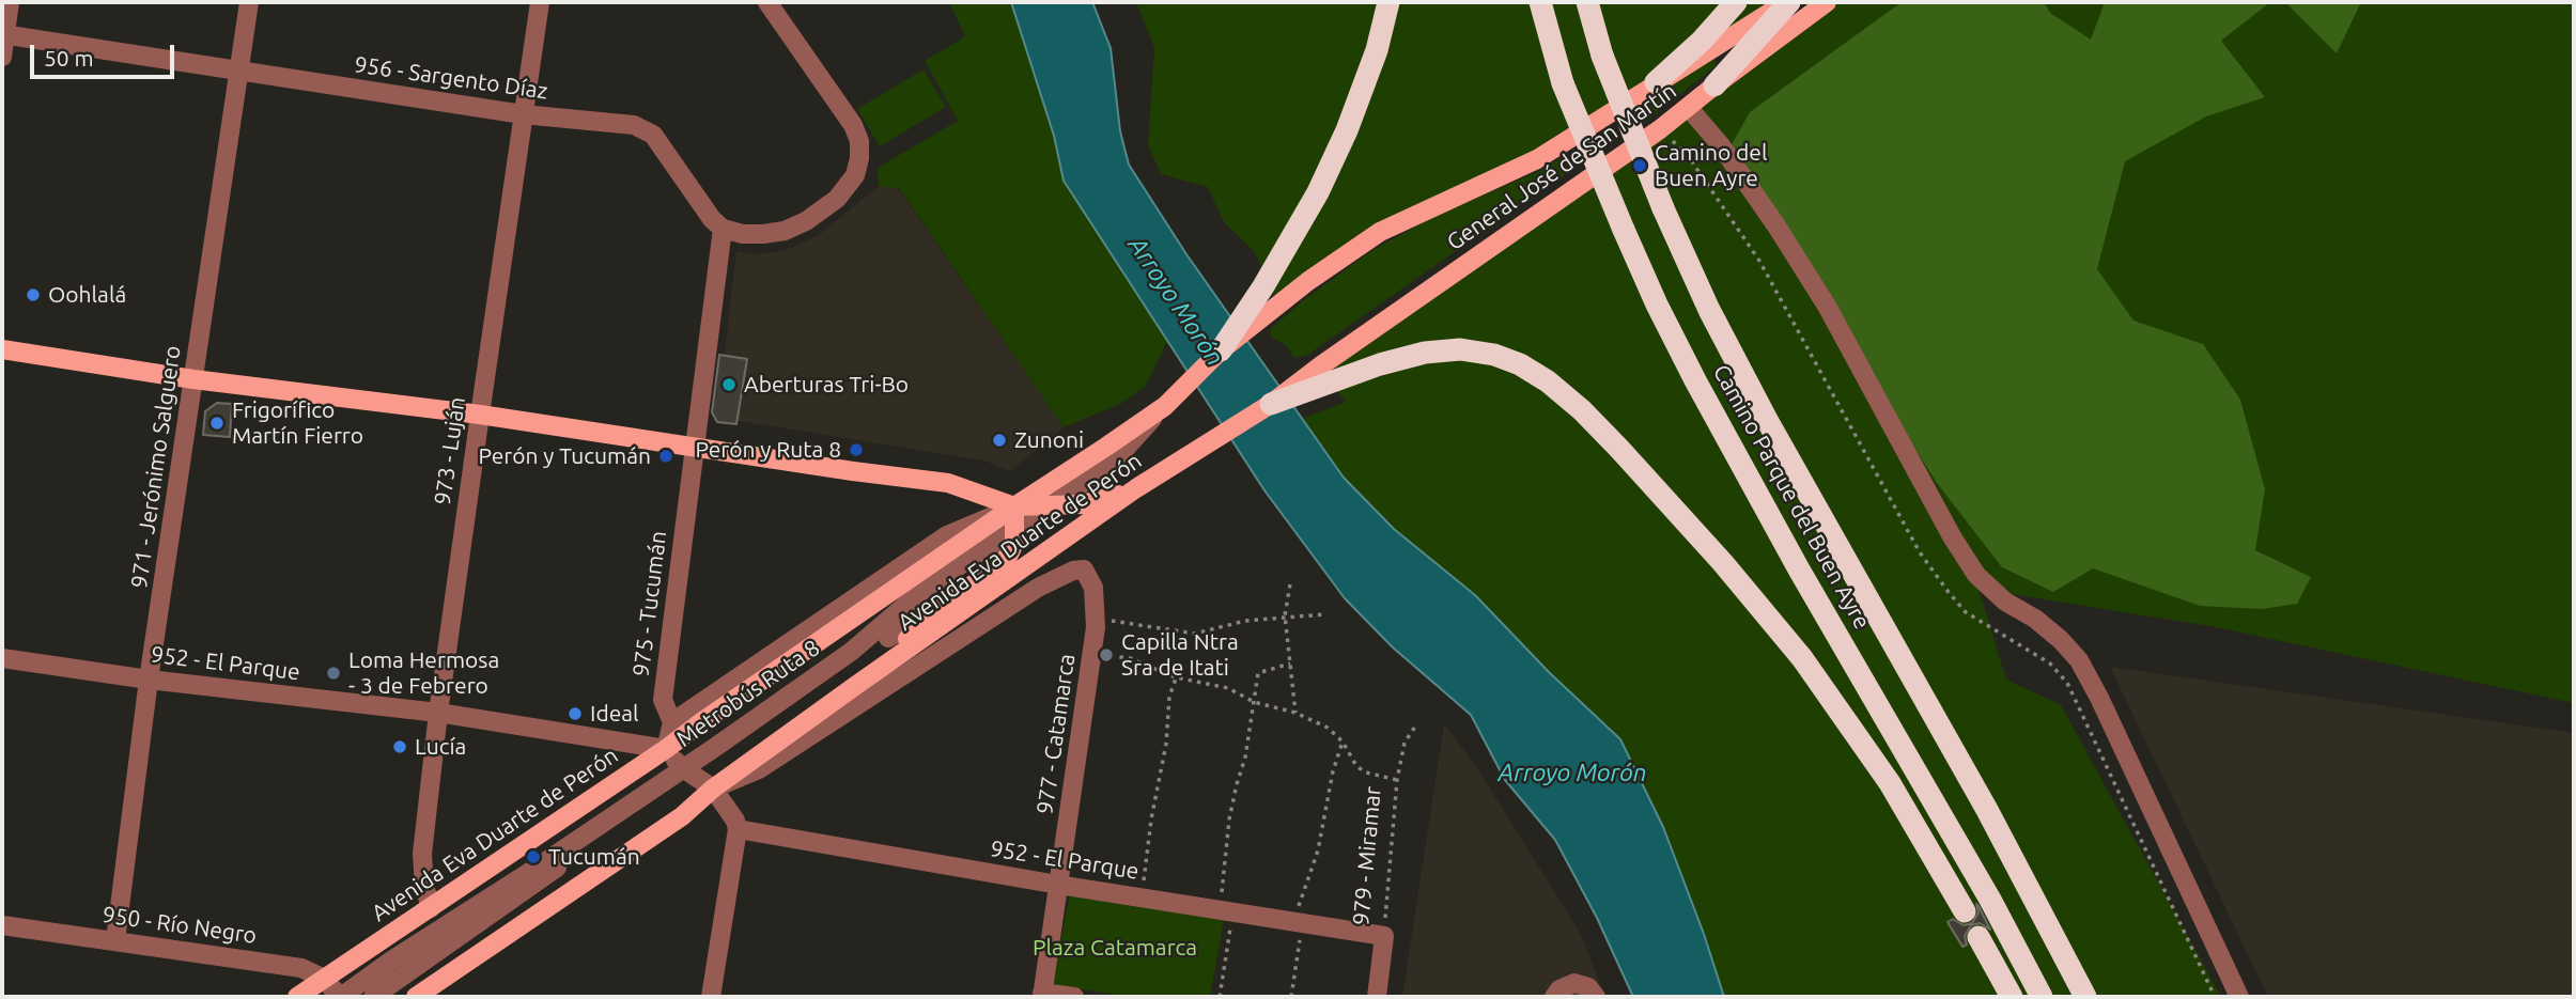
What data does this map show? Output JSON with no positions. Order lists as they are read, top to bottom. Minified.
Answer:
{"streets":{"highway":["Camino Parque del Buen Ayre"],"main road":["General José de San Martín","Avenida Eva Duarte de Perón"],"street":["956 - Sargento Díaz","973 - Luján","971 - Jerónimo Salguero","975 - Tucumán","952 - El Parque","Metrobús Ruta 8","977 - Catamarca","979 - Miramar","950 - Río Negro"]},"crossings":[["956 - Sargento Díaz","973 - Luján"],["956 - Sargento Díaz","971 - Jerónimo Salguero"],["956 - Sargento Díaz","975 - Tucumán"],["General José de San Martín","Avenida Eva Duarte de Perón"],["973 - Luján","Avenida Eva Duarte de Perón"],["973 - Luján","952 - El Parque"],["971 - Jerónimo Salguero","952 - El Parque"],["971 - Jerónimo Salguero","950 - Río Negro"],["Avenida Eva Duarte de Perón","975 - Tucumán"],["Avenida Eva Duarte de Perón","952 - El Parque"],["Avenida Eva Duarte de Perón","Metrobús Ruta 8"],["Avenida Eva Duarte de Perón","977 - Catamarca"],["Avenida Eva Duarte de Perón","950 - Río Negro"],["975 - Tucumán","952 - El Parque"],["952 - El Parque","977 - Catamarca"],["952 - El Parque","979 - Miramar"],["Metrobús Ruta 8","950 - Río Negro"]],"water":["Arroyo Morón"],"parks":["Plaza Catamarca"],"places":["Camino del Buen Ayre","Oohlalá","Aberturas Tri-Bo","Frigorífico Martín Fierro","Zunoni","Perón y Ruta 8","Perón y Tucumán","Capilla Ntra Sra de Itati","Loma Hermosa - 3 de Febrero","Ideal","Lucía","Tucumán"],"scale_bar":"50 m"}
